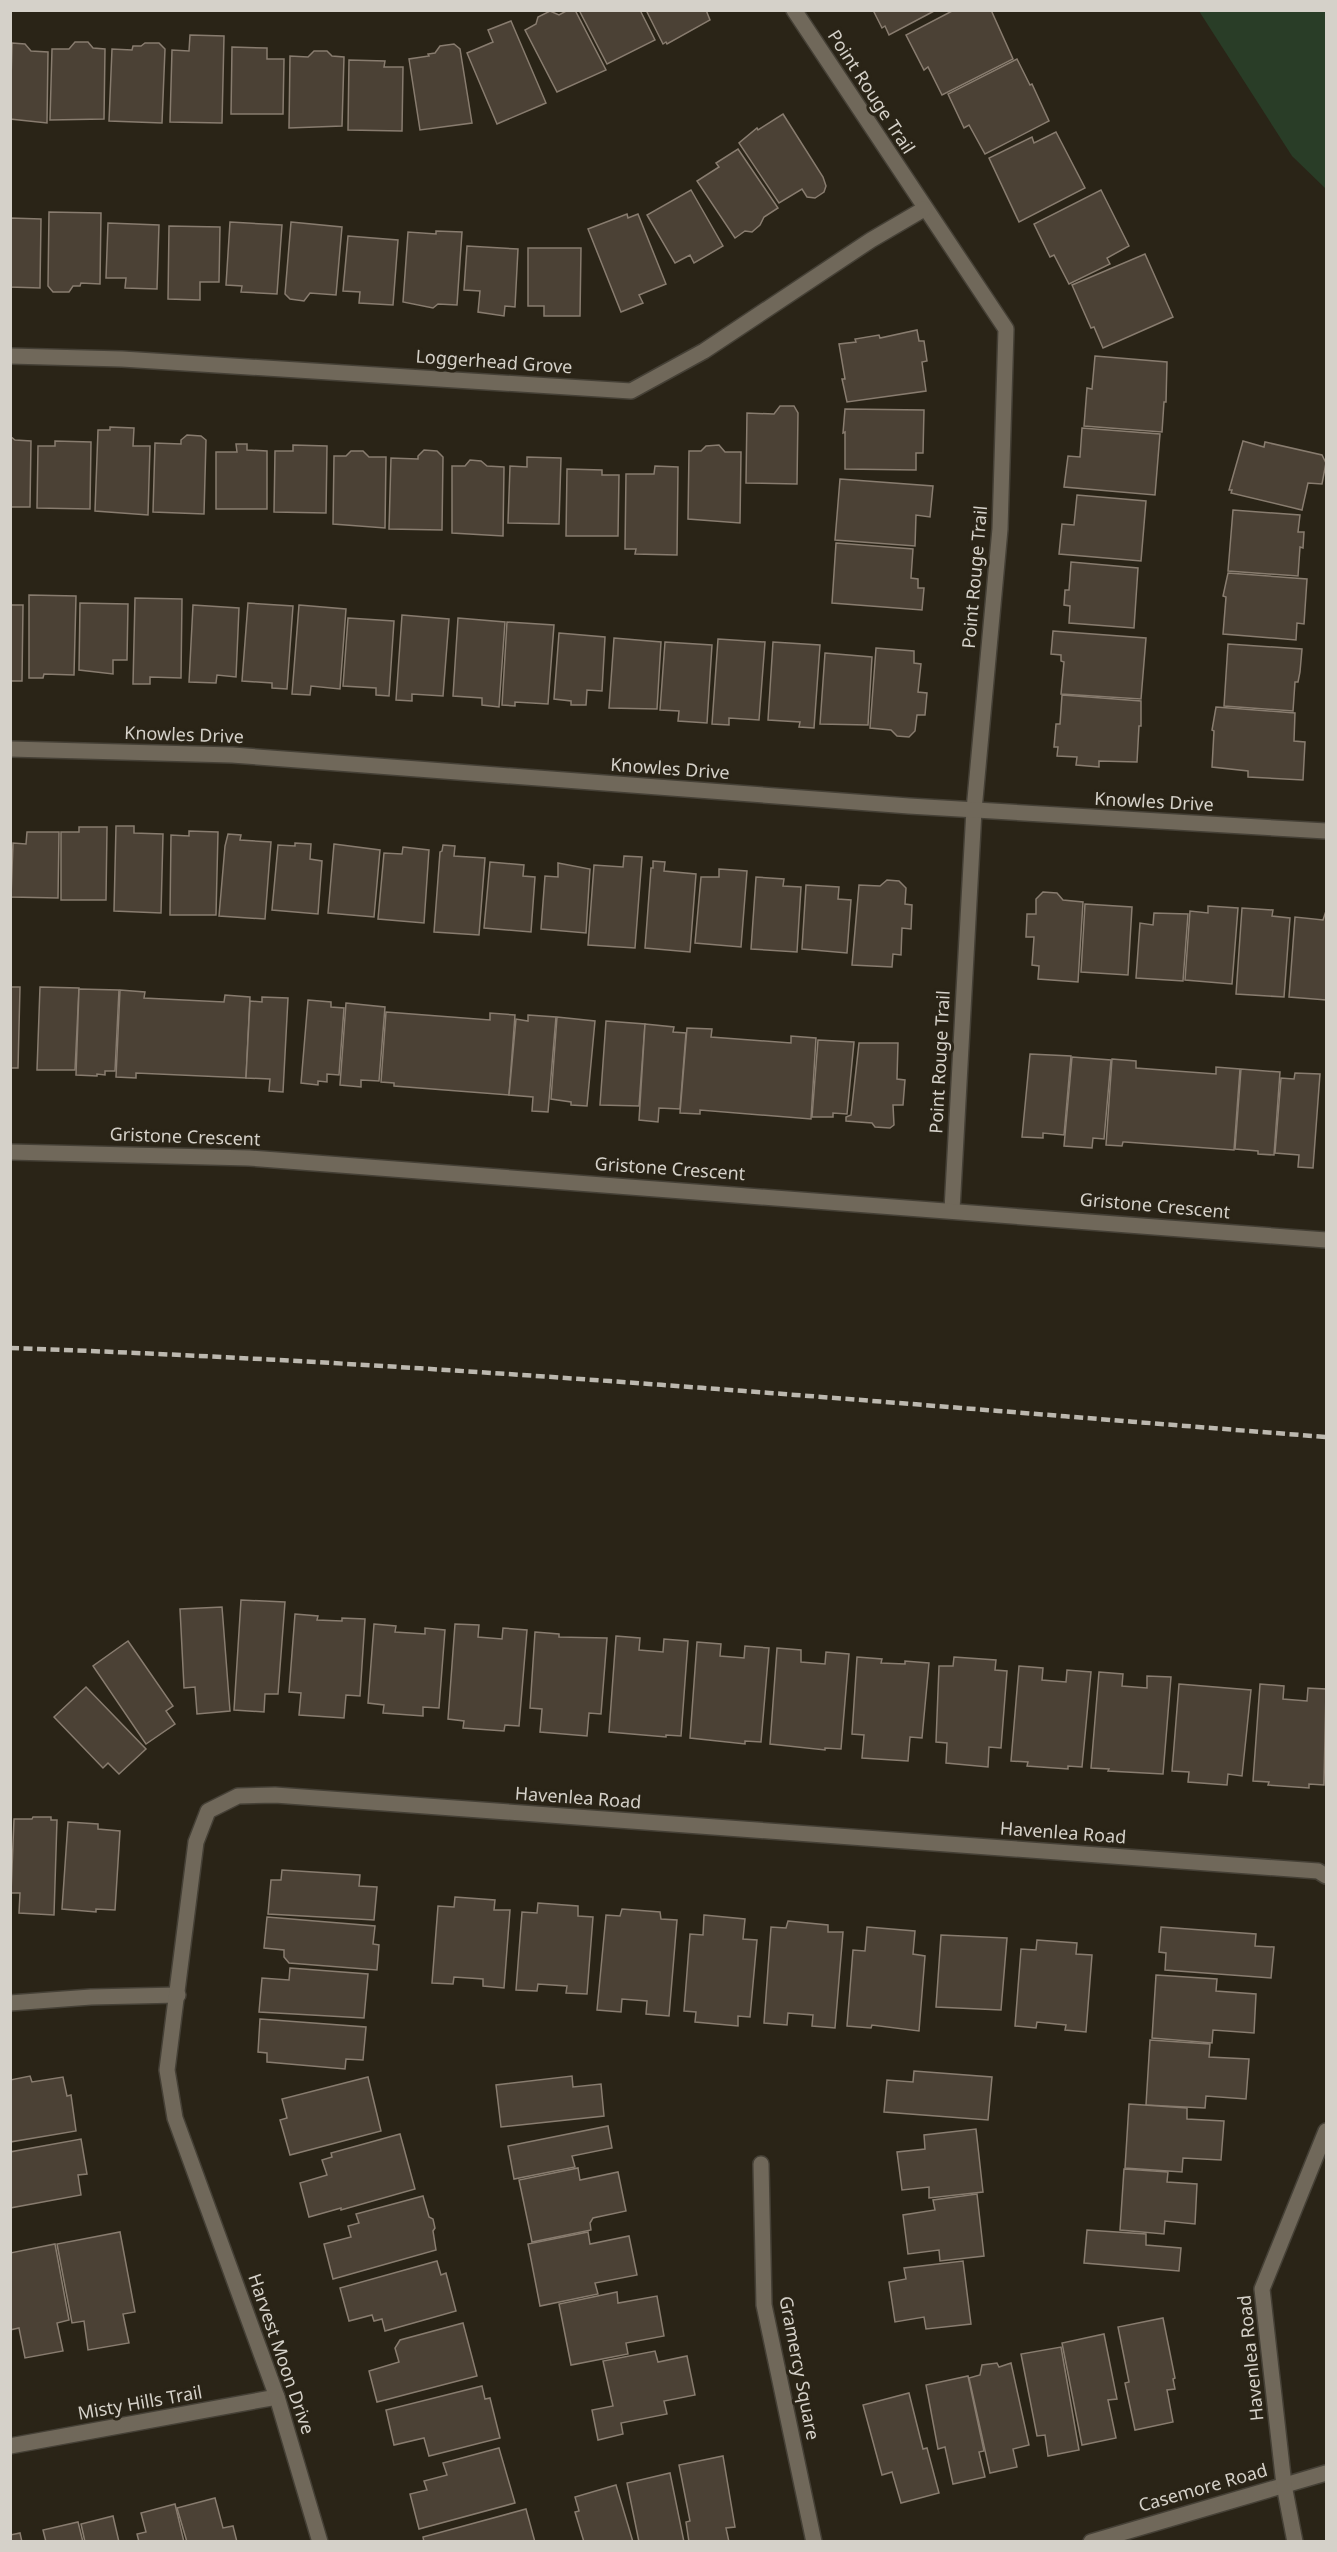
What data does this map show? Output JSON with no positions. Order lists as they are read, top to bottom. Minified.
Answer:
{"streets":{"street":["Point Rouge Trail","Loggerhead Grove","Knowles Drive","Gristone Crescent","Havenlea Road","Harvest Moon Drive","Gramercy Square","Misty Hills Trail","Casemore Road"]},"crossings":[["Point Rouge Trail","Loggerhead Grove"],["Point Rouge Trail","Knowles Drive"],["Point Rouge Trail","Gristone Crescent"],["Havenlea Road","Harvest Moon Drive"],["Havenlea Road","Casemore Road"],["Harvest Moon Drive","Misty Hills Trail"]]}
